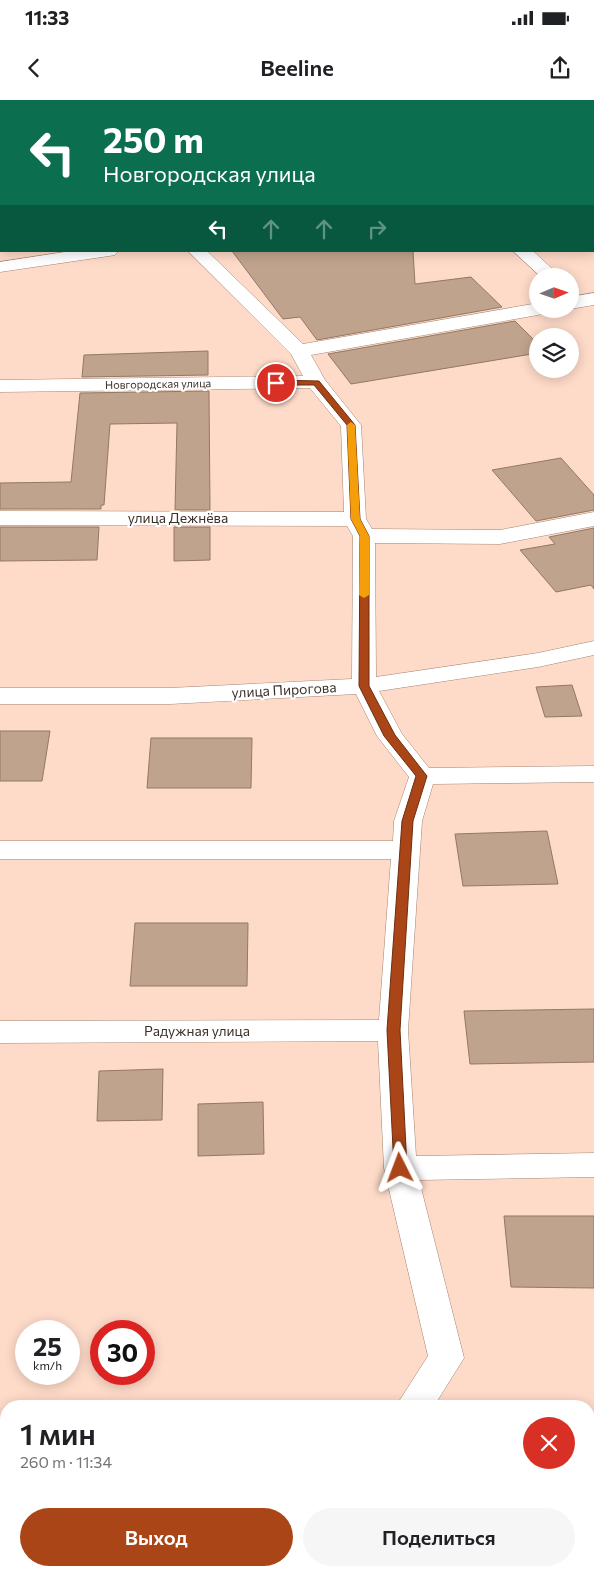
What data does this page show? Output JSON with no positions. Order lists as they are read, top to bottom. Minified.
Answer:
{"streets":{"street":["Новгородская улица","улица Дежнёва","улица Пирогова","Радужная улица"]},"north":"right","page":{"status":"11:33","header":"Beeline","turn":["250 m","Новгородская улица"],"speed":"25 km/h","limit":"30","heading":["1 мин","260 m · 11:34"],"buttons":["Выход","Поделиться"]}}
